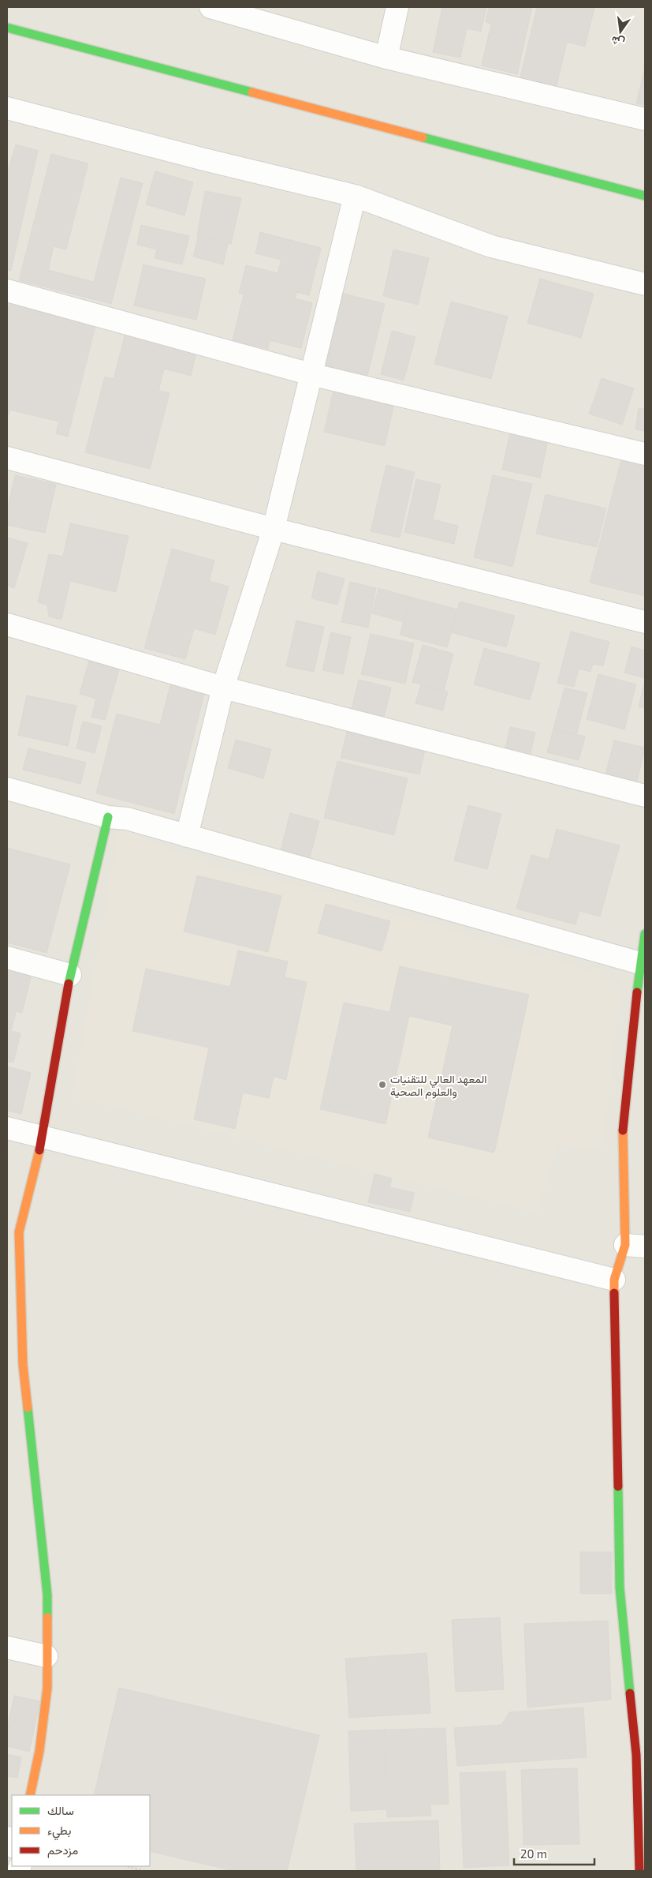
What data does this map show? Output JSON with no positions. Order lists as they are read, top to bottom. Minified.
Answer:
{"places":["المعهد العالي للتقنيات والعلوم الصحية"],"legend":["سالك","بطيء","مزدحم"],"scale_bar":"20 m","north":"bottom"}
